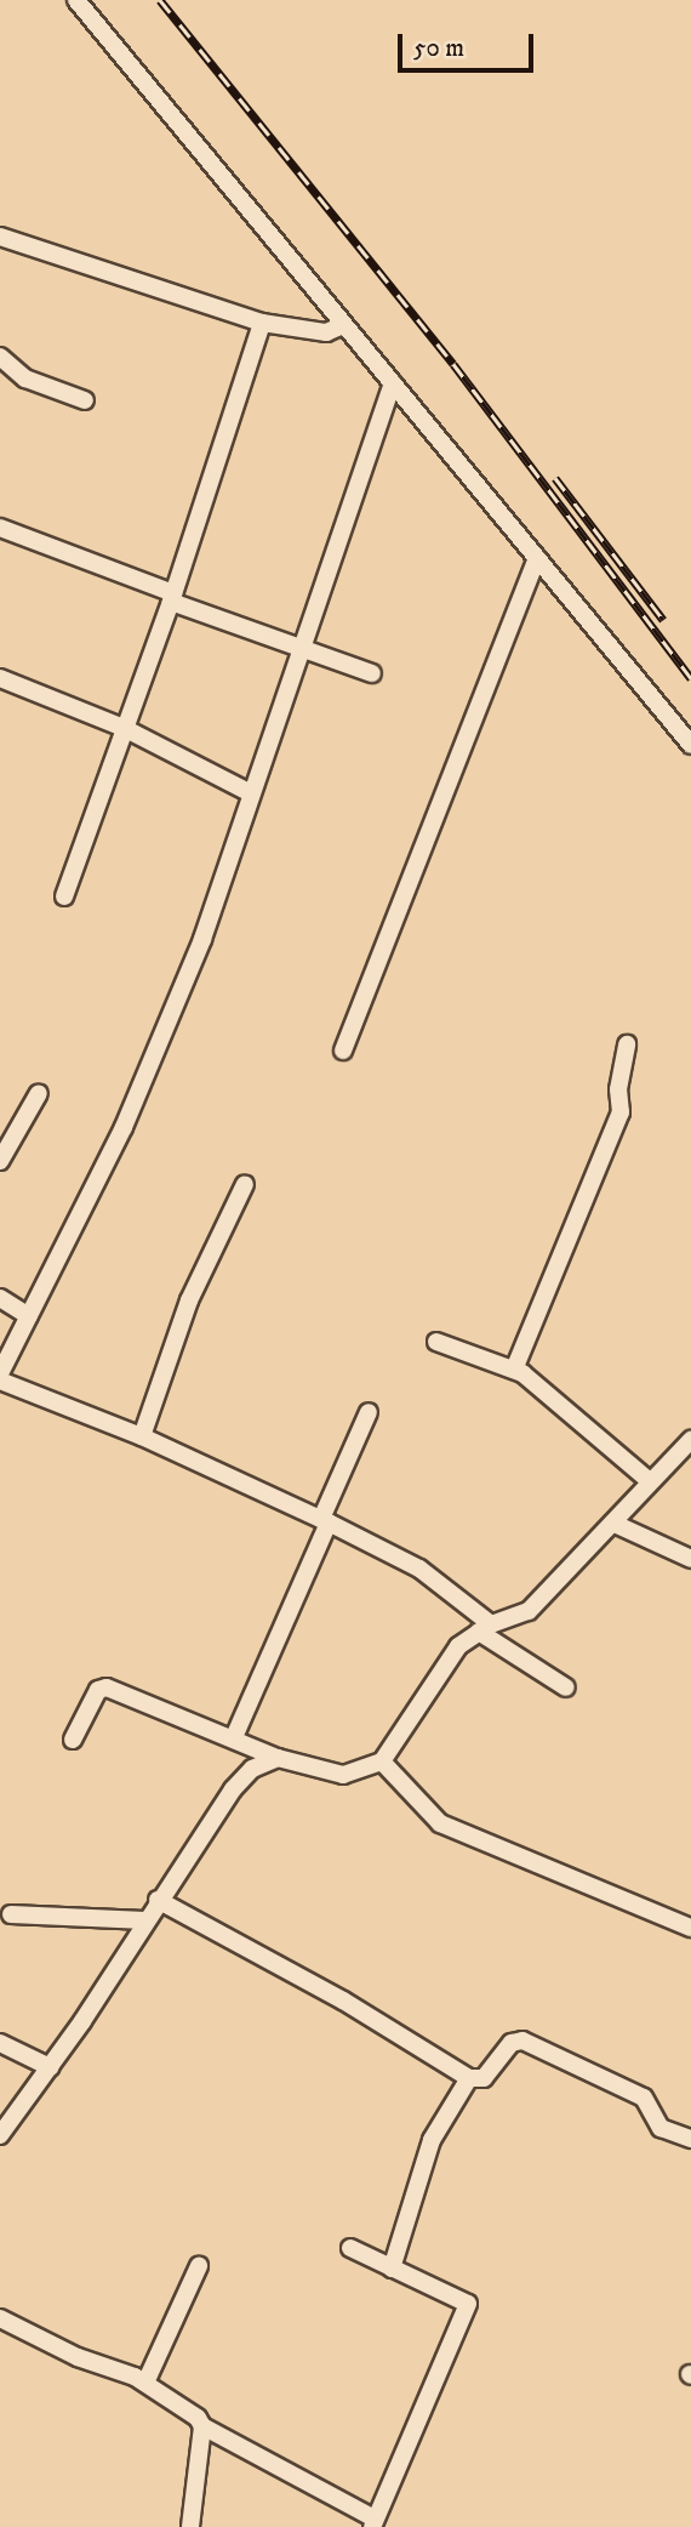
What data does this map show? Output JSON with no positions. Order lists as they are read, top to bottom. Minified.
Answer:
{"scale_bar":"50 m"}
